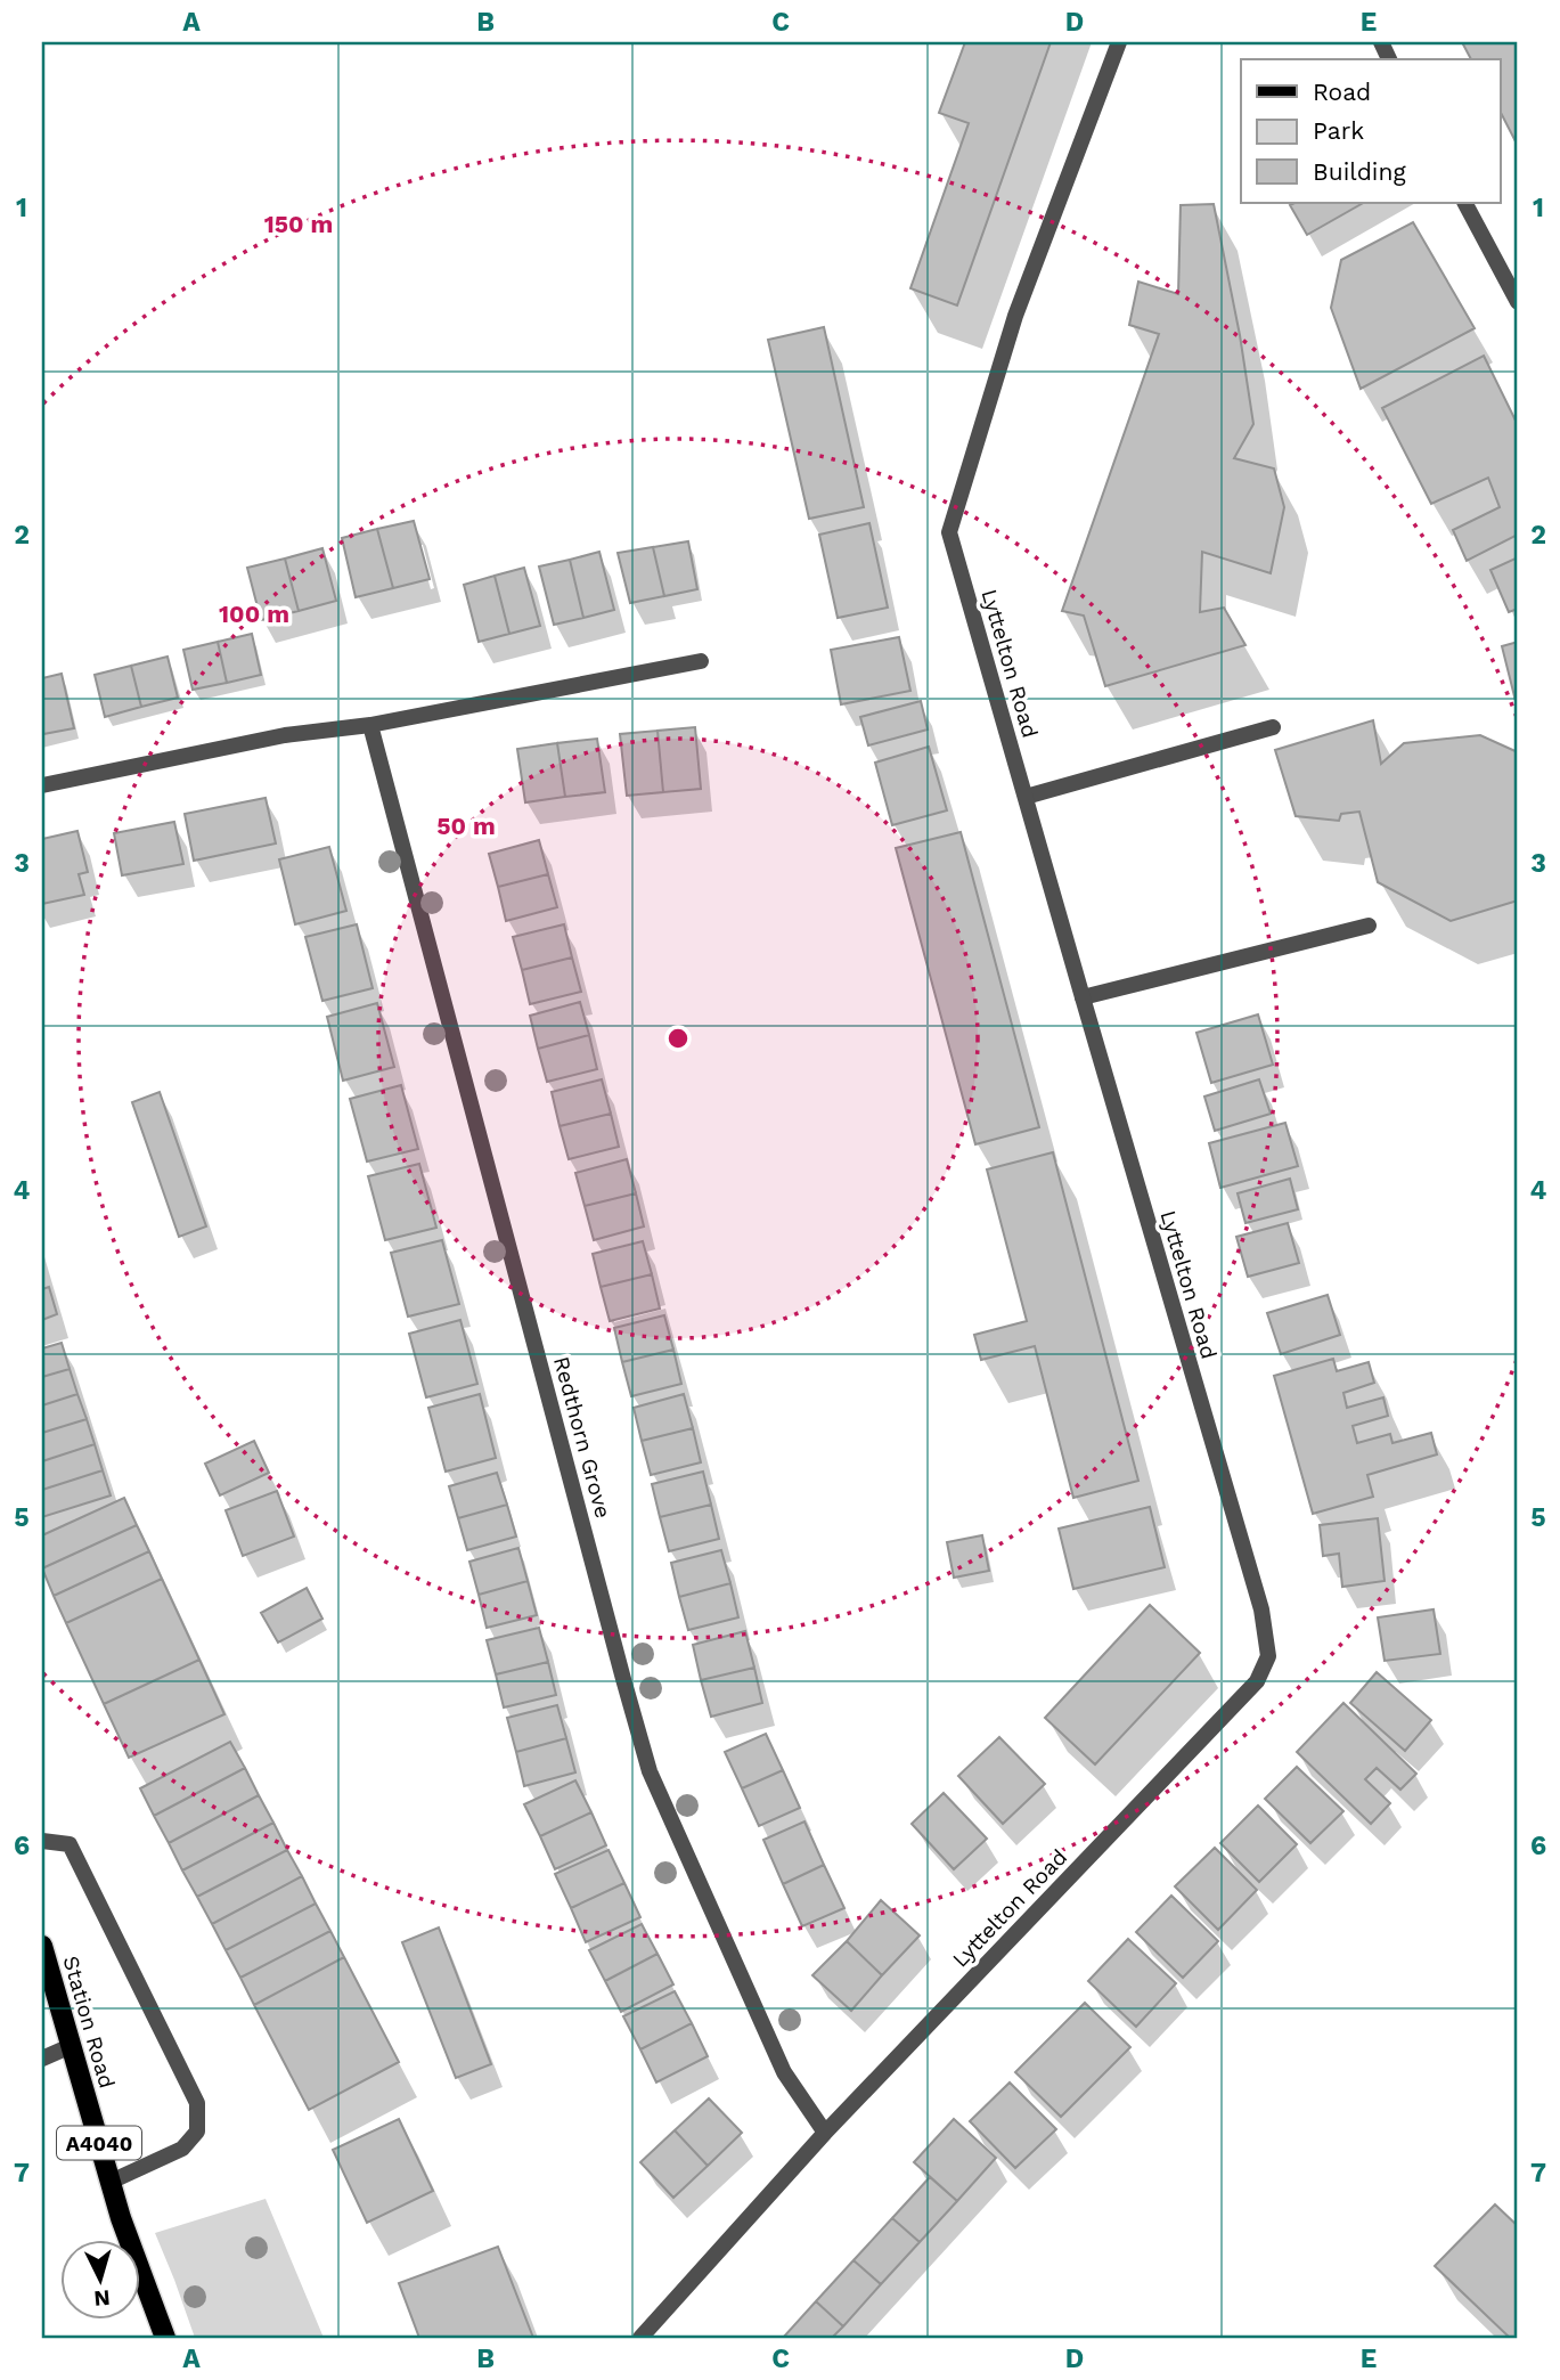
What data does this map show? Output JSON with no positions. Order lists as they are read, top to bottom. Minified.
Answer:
{"streets":{"main road":["Station Road","A4040"],"street":["Lyttelton Road","Redthorn Grove"]},"crossings":[["Lyttelton Road","Redthorn Grove"]],"legend":["Road","Park","Building"],"north":"bottom","grid":{"columns":["A","B","C","D","E"],"rows":["1","2","3","4","5","6","7"]},"rings":["150 m","100 m","50 m"]}
